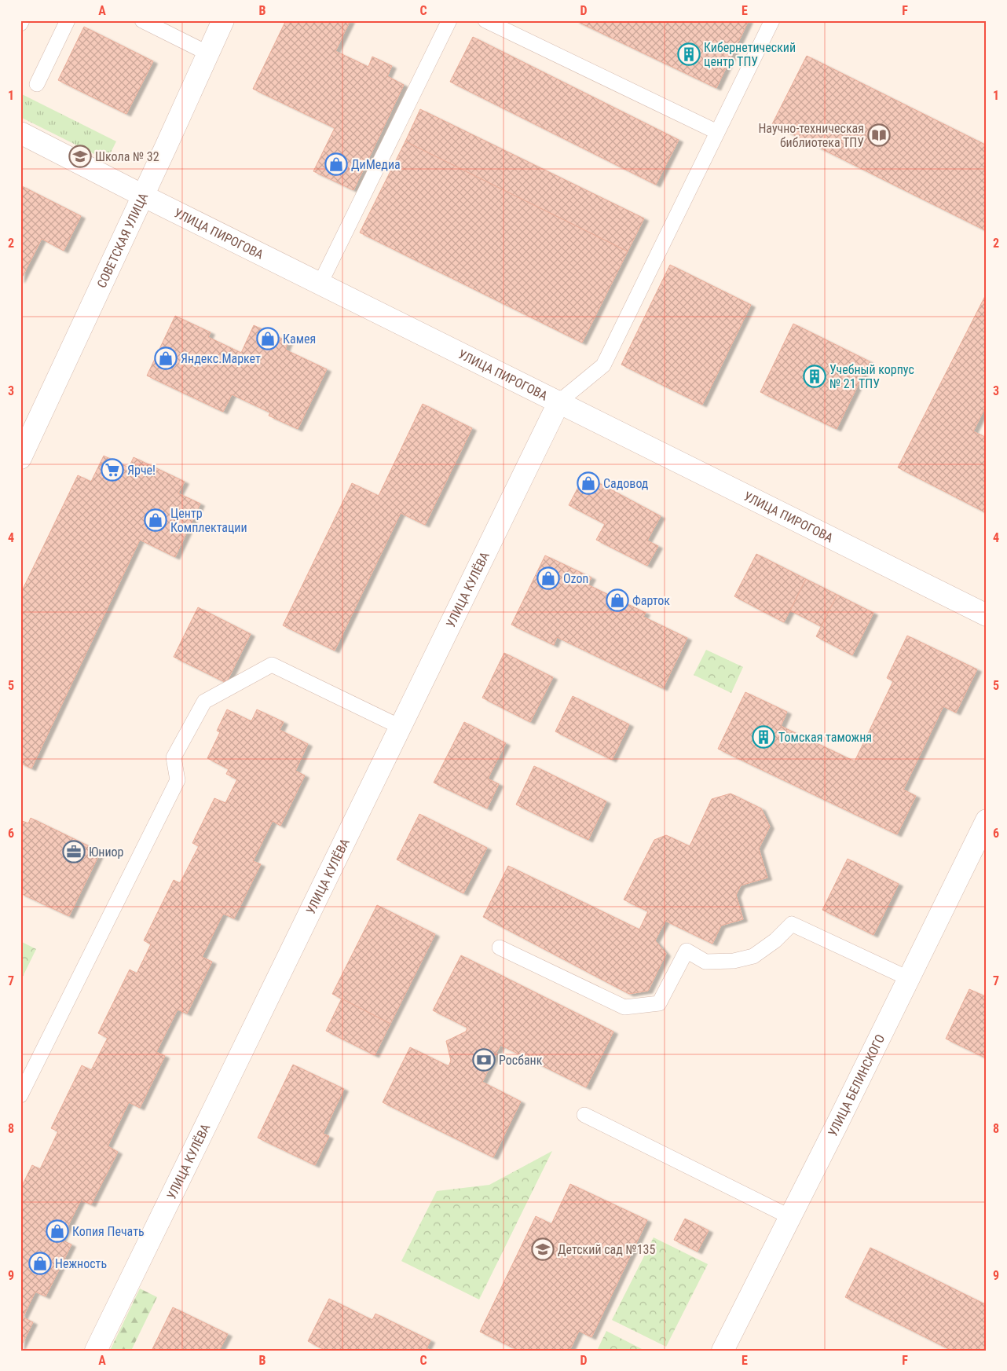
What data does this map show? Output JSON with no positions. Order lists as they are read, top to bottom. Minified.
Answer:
{"streets":{"street":["УЛИЦА ПИРОГОВА","СОВЕТСКАЯ УЛИЦА","УЛИЦА КУЛЁВА","УЛИЦА БЕЛИНСКОГО"]},"crossings":[["УЛИЦА ПИРОГОВА","СОВЕТСКАЯ УЛИЦА"],["УЛИЦА ПИРОГОВА","УЛИЦА КУЛЁВА"]],"places":{"building":["Кибернетический центр ТПУ","Учебный корпус № 21 ТПУ","Томская таможня"],"library":["Научно-техническая библиотека ТПУ"],"school or university":["Школа № 32","Детский сад №135"],"shop":["ДиМедиа","Камея","Яндекс.Маркет","Садовод","Центр Комплектации","Ozon","Фарток","Копия Печать","Нежность"],"supermarket":["Ярче!"],"office":["Юниор"],"bank":["Росбанк"]},"grid":{"columns":["A","B","C","D","E","F"],"rows":["1","2","3","4","5","6","7","8","9"]}}
